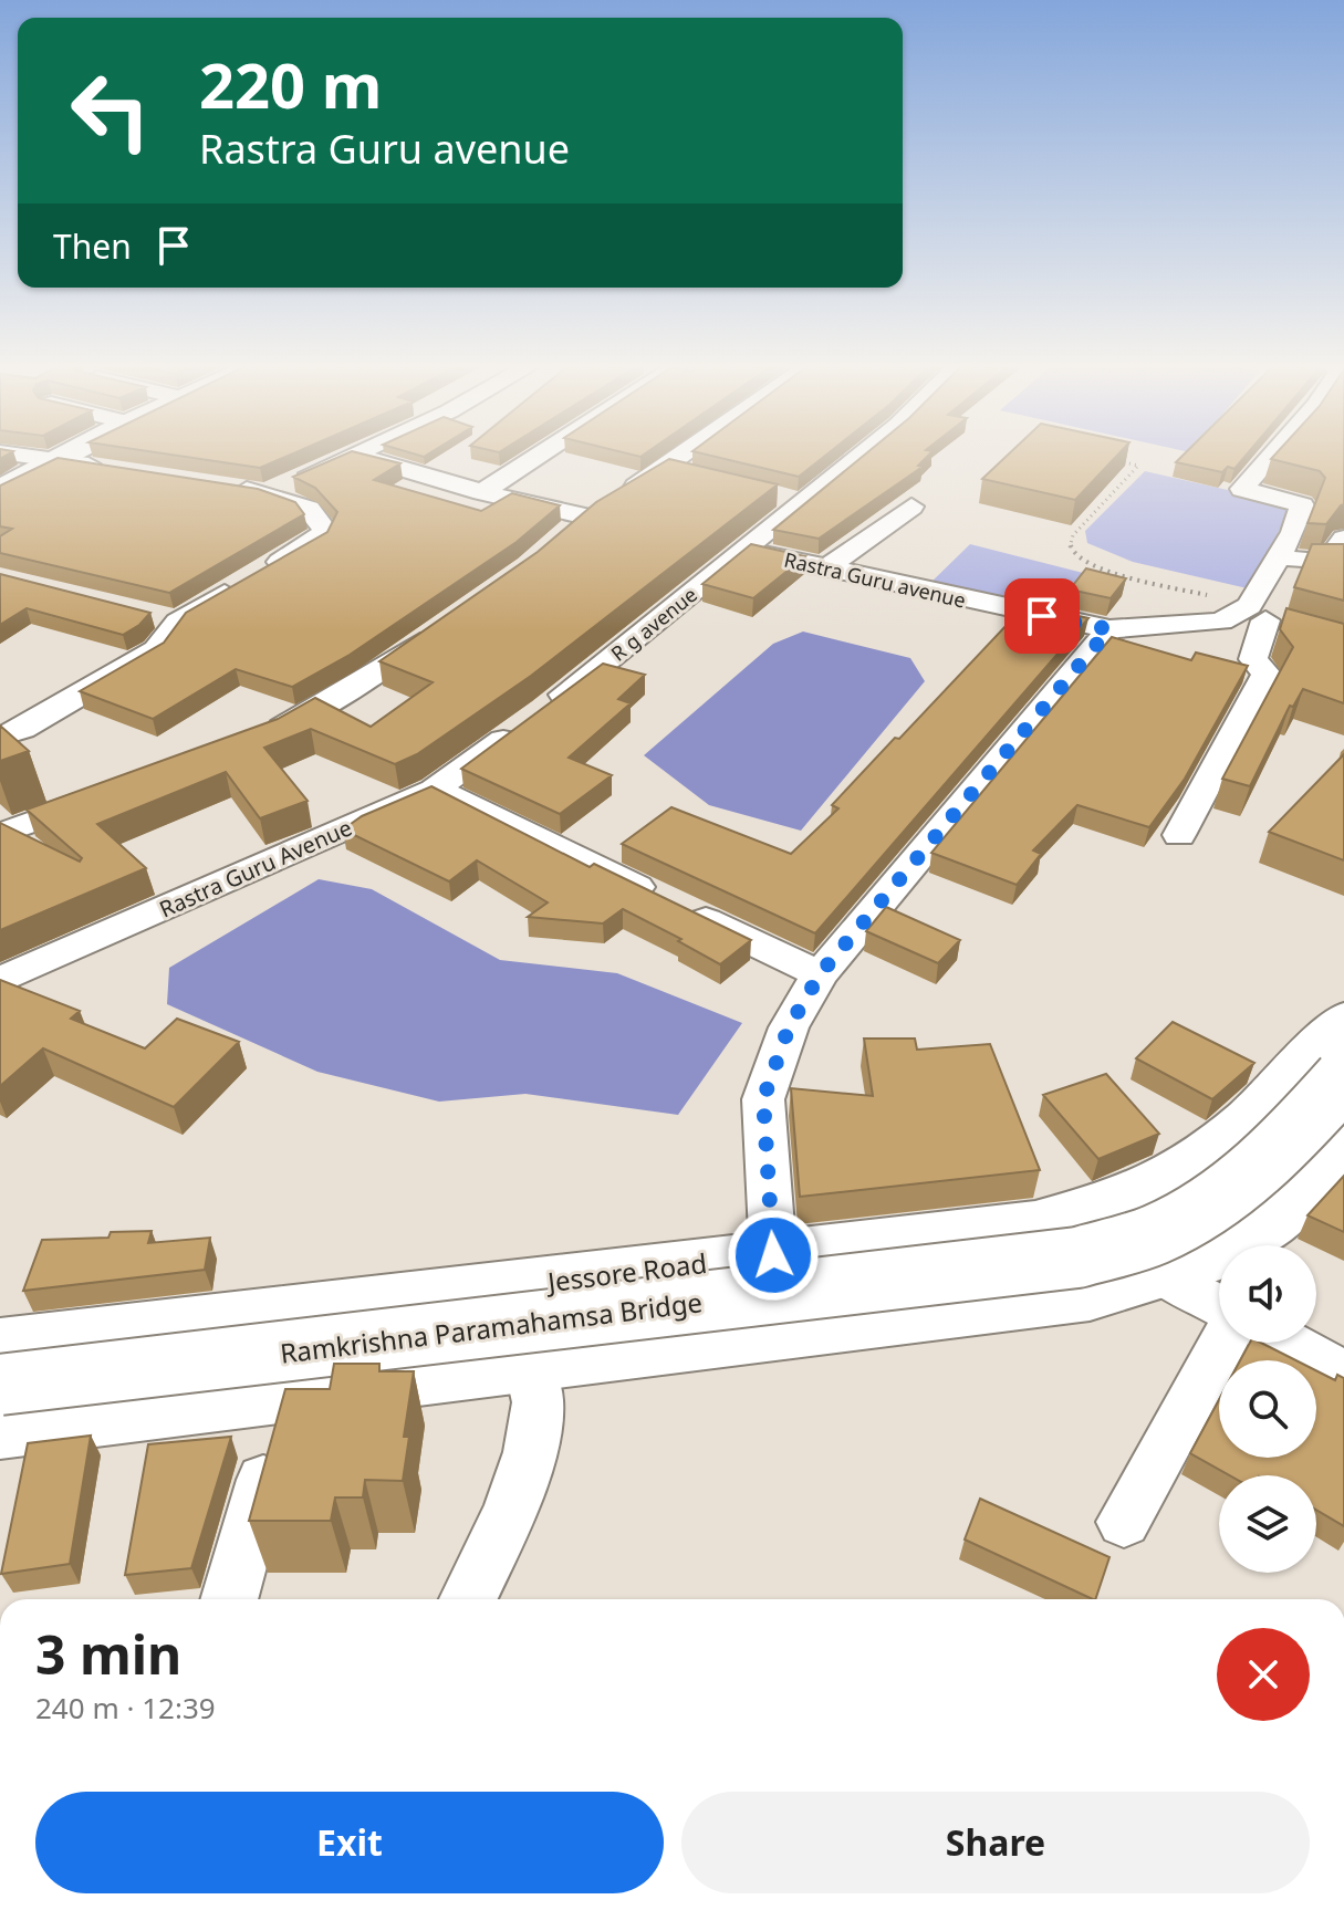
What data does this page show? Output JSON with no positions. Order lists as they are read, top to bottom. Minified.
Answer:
{"streets":{"main road":["Jessore Road","Ramkrishna Paramahamsa Bridge"],"street":["Rastra Guru avenue","R g avenue","Rastra Guru Avenue"]},"crossings":[["Rastra Guru avenue","R g avenue"],["R g avenue","Rastra Guru Avenue"]],"page":{"turn":["220 m","Rastra Guru avenue"],"then":"Then","heading":["3 min","240 m · 12:39"],"buttons":["Exit","Share"]}}
